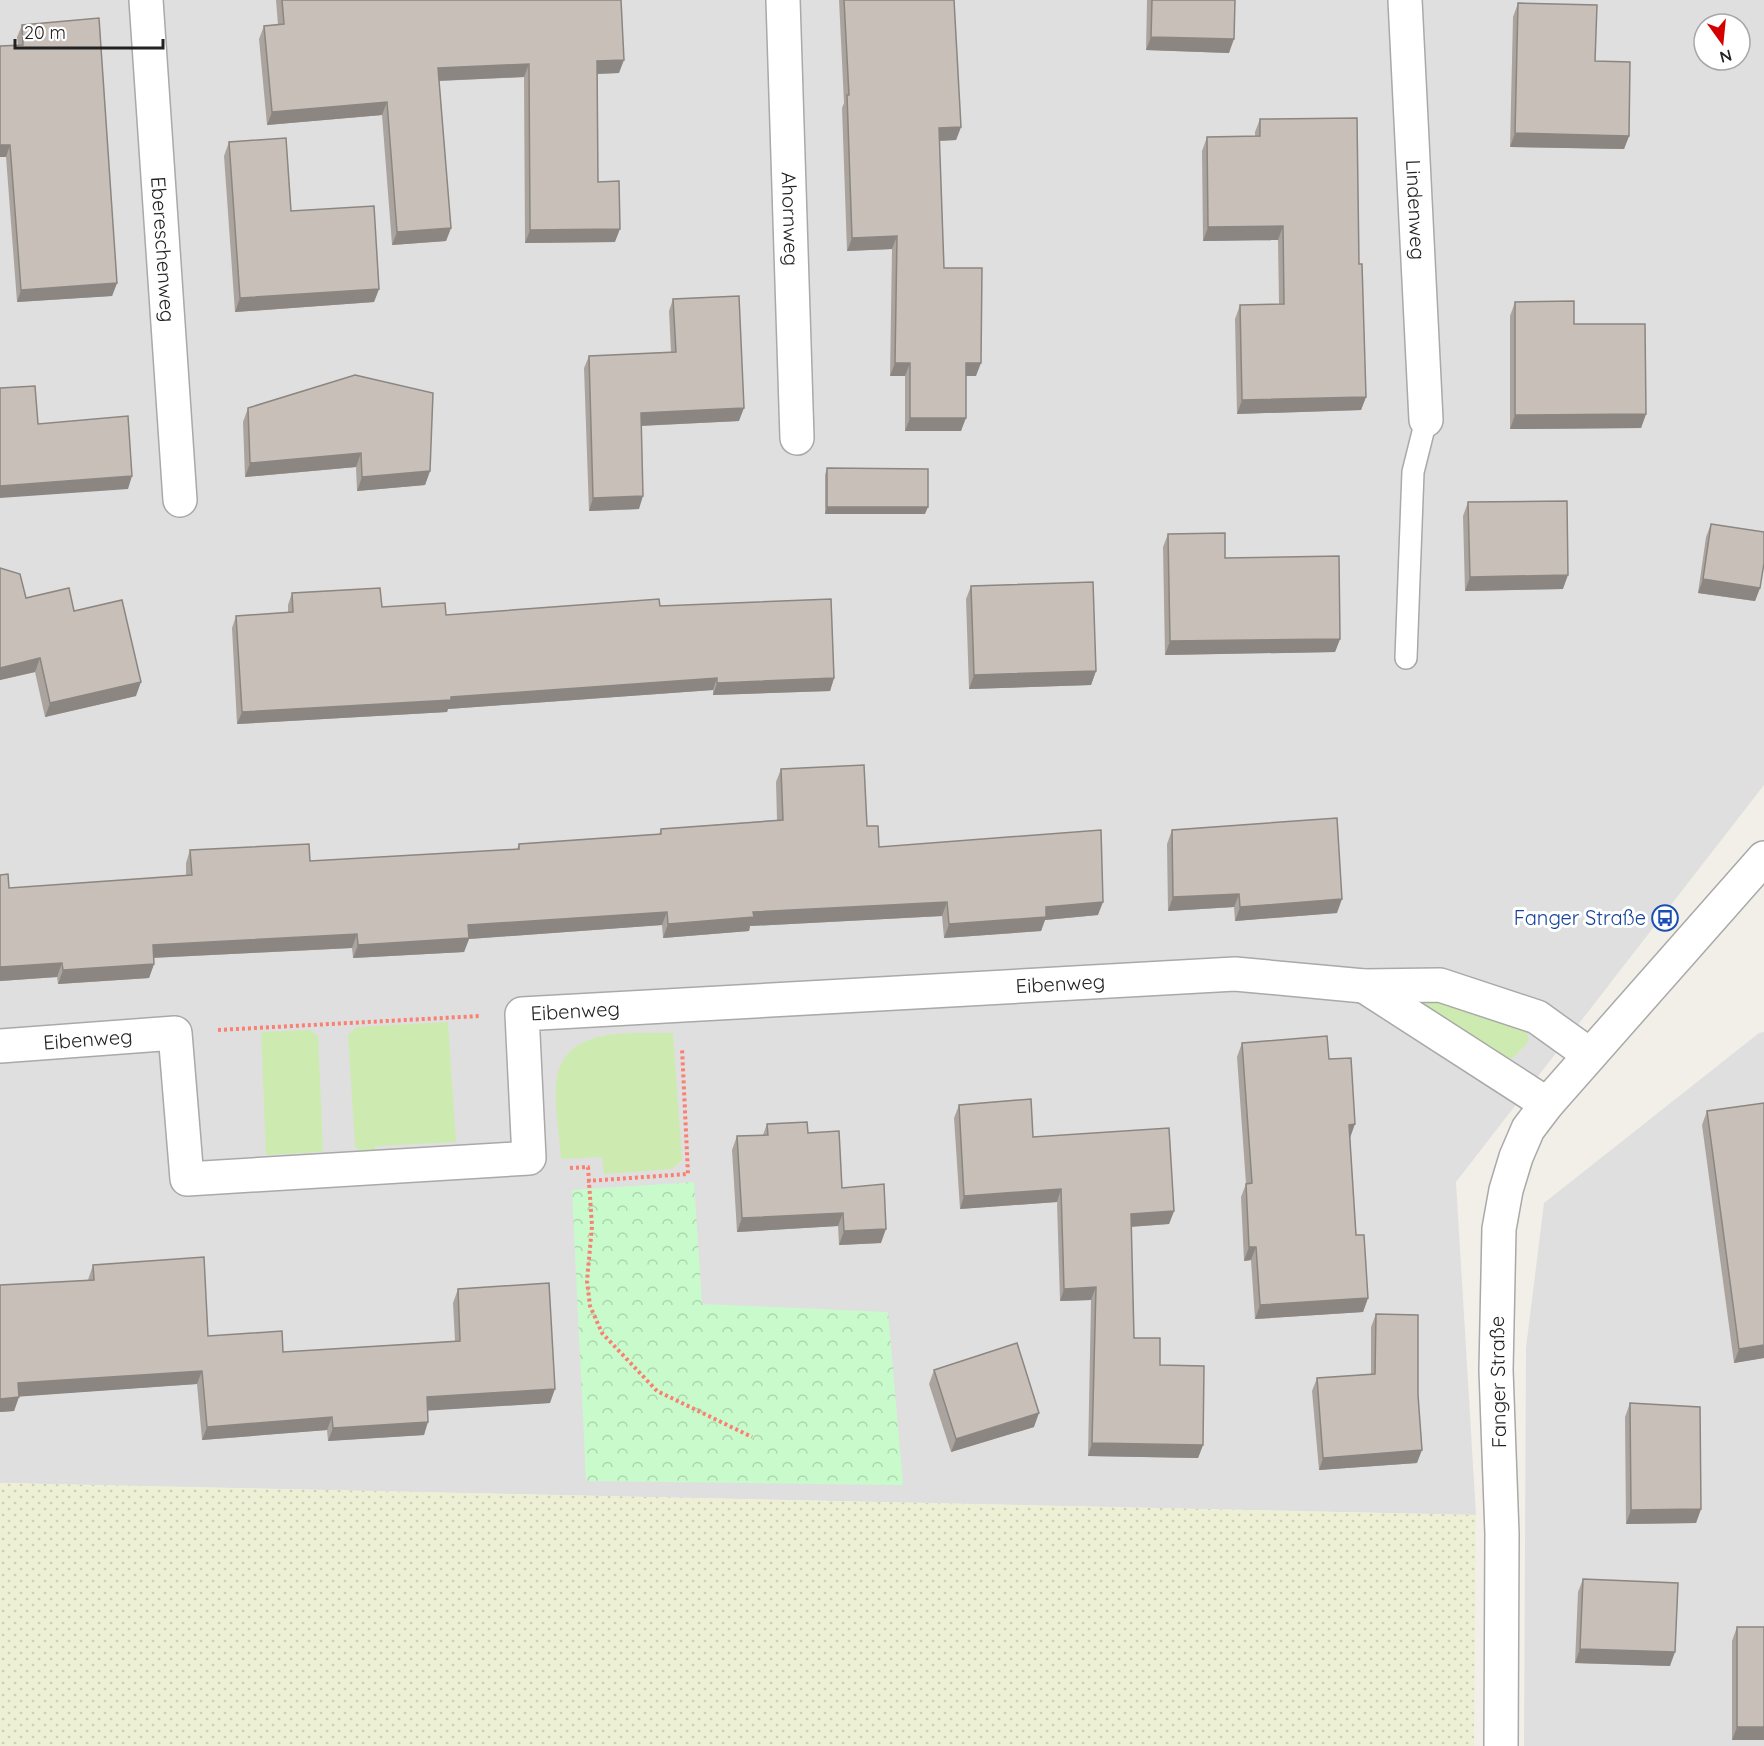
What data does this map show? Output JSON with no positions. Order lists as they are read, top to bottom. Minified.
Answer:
{"streets":{"street":["Lindenweg","Ahornweg","Ebereschenweg","Eibenweg","Fanger Straße"]},"crossings":[["Eibenweg","Fanger Straße"]],"places":{"bus stop":["Fanger Straße"]},"scale_bar":"20 m","north":"bottom"}
